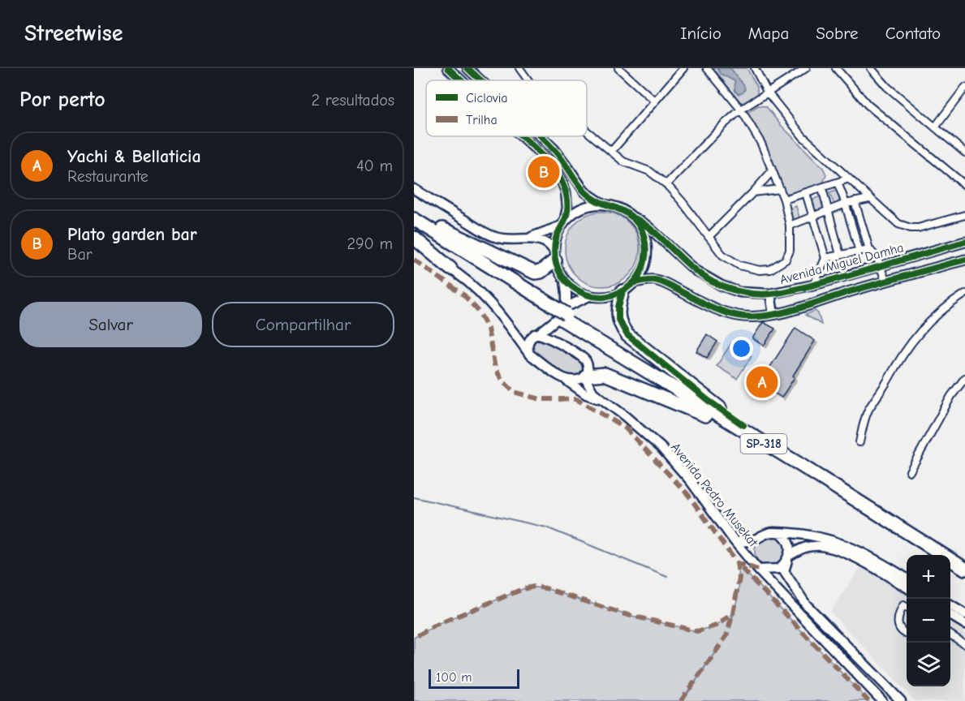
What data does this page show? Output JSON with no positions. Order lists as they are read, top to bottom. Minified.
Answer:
{"streets":{"highway":["SP-318"],"street":["Avenida Miguel Damha","Avenida Pedro Musekat"]},"legend":["Ciclovia","Trilha"],"scale_bar":"100 m","page":{"header":"Streetwise","nav":["Início","Mapa","Sobre","Contato"],"heading":["Por perto","2 resultados"],"list":[{"mark":"A","name":"Yachi & Bellaticia","note":"Restaurante","value":"40 m"},{"mark":"B","name":"Plato garden bar","note":"Bar","value":"290 m"}],"pins":["B","A"],"buttons":["Salvar","Compartilhar"],"map_buttons":["+","−"],"scale":"100 m"}}
